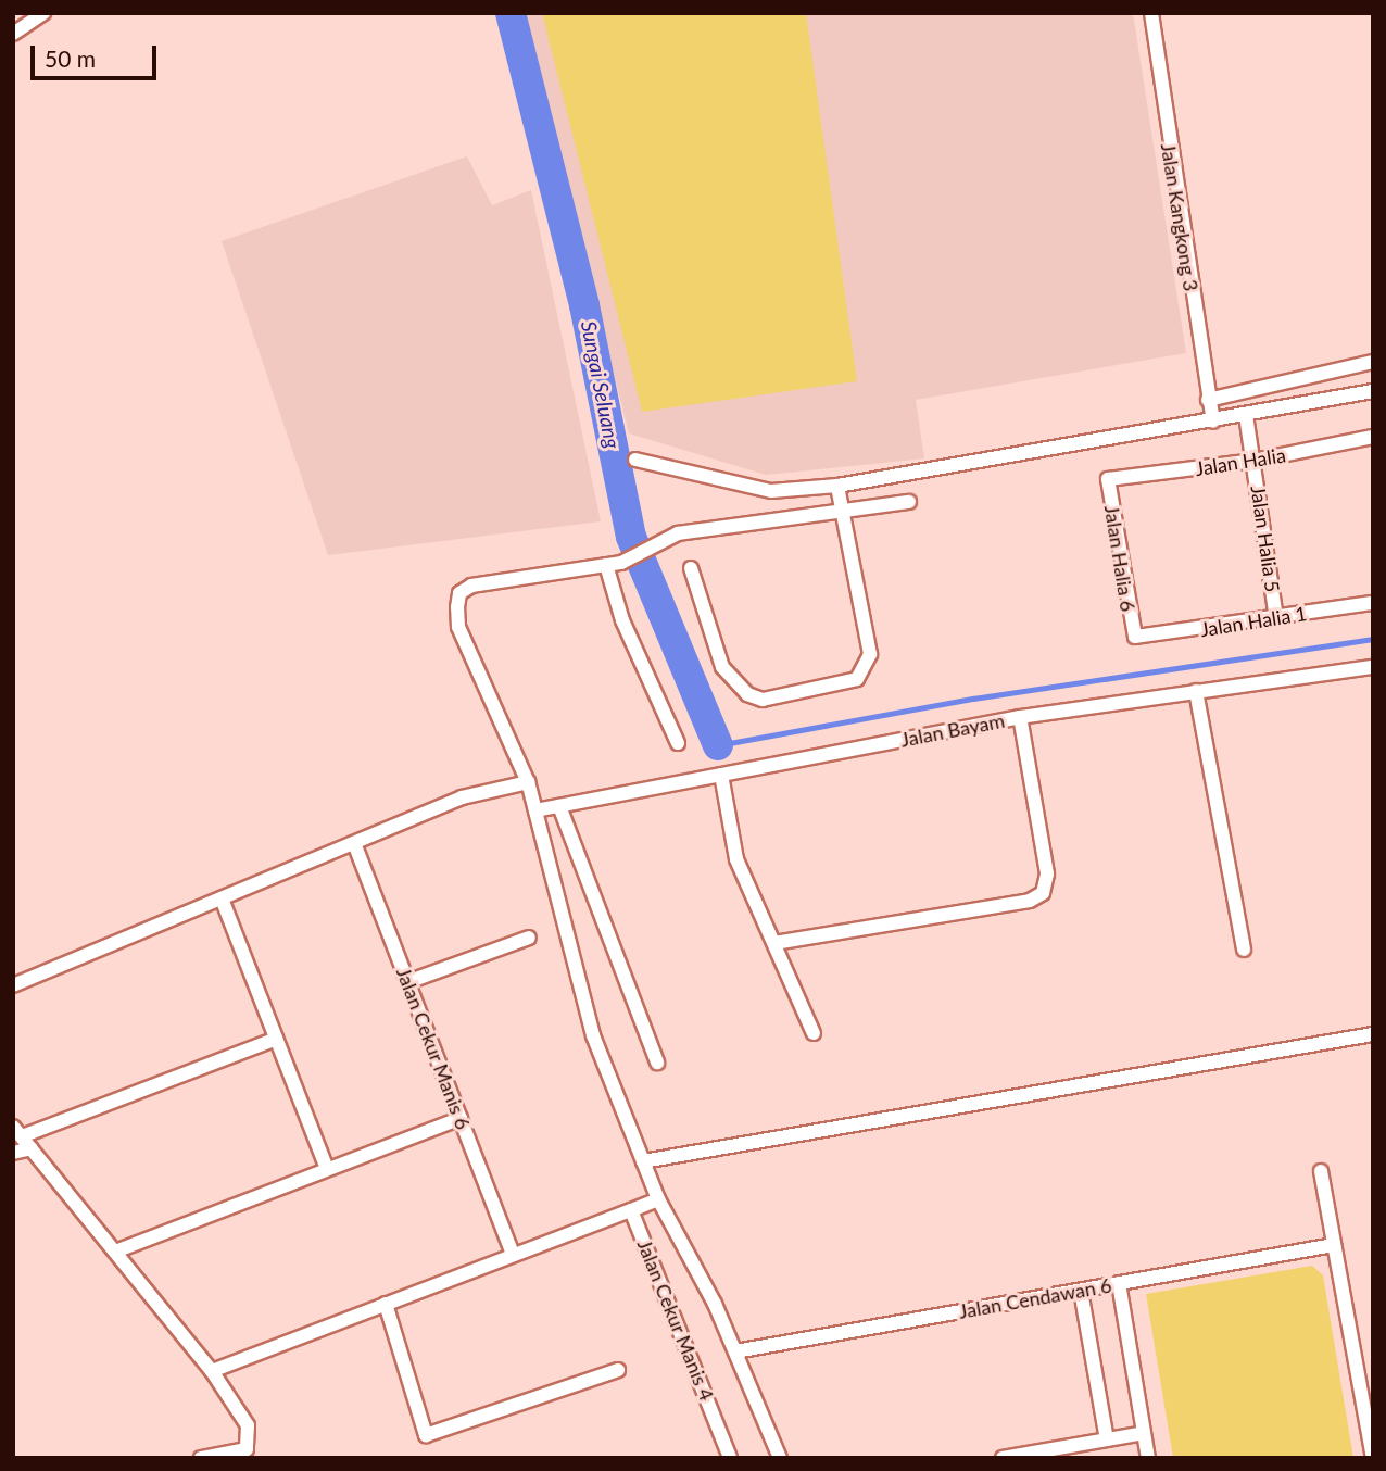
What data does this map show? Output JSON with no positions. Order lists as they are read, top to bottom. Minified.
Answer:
{"streets":{"street":["Jalan Kangkong 3","Jalan Halia","Jalan Halia 5","Jalan Halia 6","Jalan Halia 1","Jalan Bayam","Jalan Cekur Manis 6","Jalan Cendawan 6","Jalan Cekur Manis 4"]},"crossings":[["Jalan Halia","Jalan Halia 5"],["Jalan Halia","Jalan Halia 6"],["Jalan Halia 5","Jalan Halia 1"],["Jalan Halia 6","Jalan Halia 1"]],"water":["Sungai Seluang"],"scale_bar":"50 m"}
